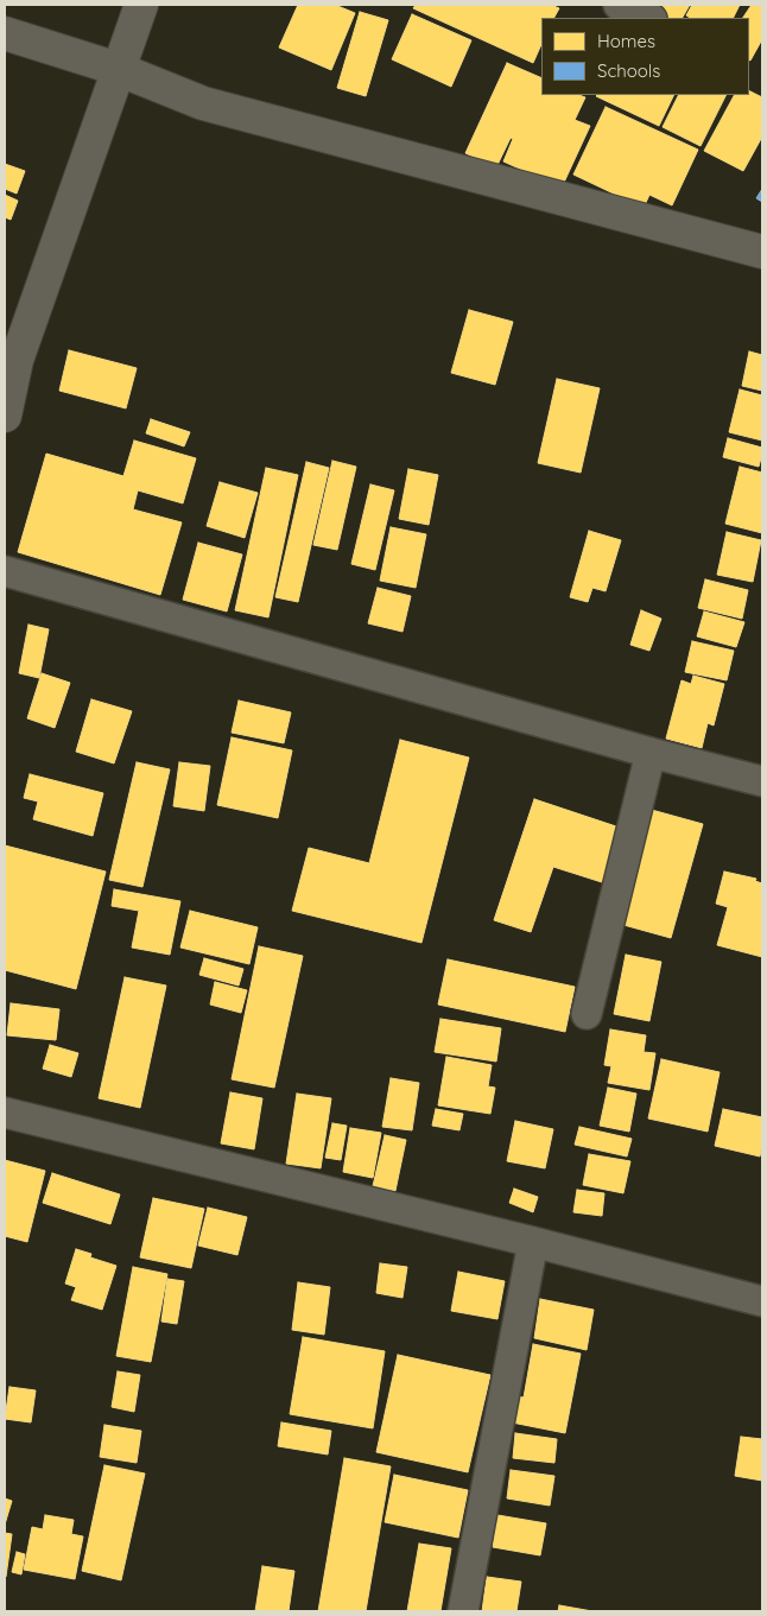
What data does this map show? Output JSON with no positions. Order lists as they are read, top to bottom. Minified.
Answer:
{"legend":["Homes","Schools"]}
